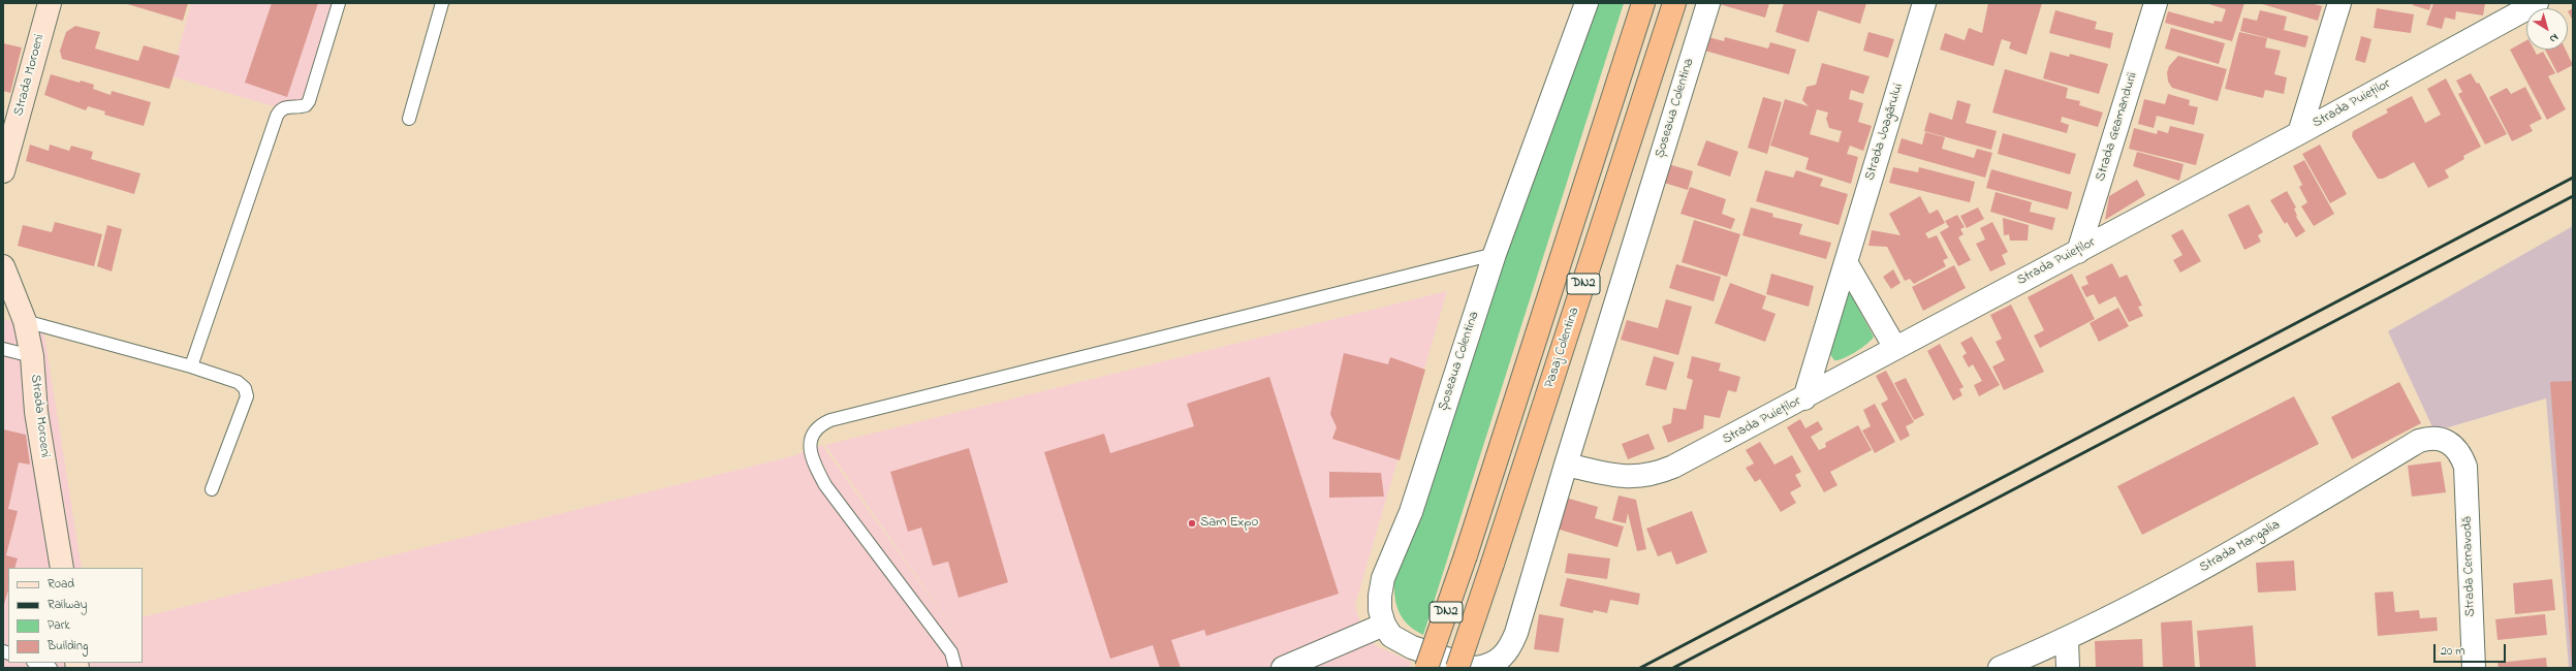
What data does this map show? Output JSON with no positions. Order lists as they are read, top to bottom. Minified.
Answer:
{"streets":{"highway":["DN2","Pasaj Colentina"],"street":["Strada Moroeni","Strada Puieților","Șoseaua Colentina","Strada Geamandurii","Strada Joagărului","Strada Mangalia","Strada Cernavodă"]},"crossings":[["Strada Puieților","Șoseaua Colentina"],["Strada Puieților","Strada Geamandurii"],["Strada Puieților","Strada Joagărului"],["Strada Mangalia","Strada Cernavodă"]],"places":["Sam Expo"],"legend":["Road","Railway","Park","Building"],"scale_bar":"20 m","north":"bottom right"}
